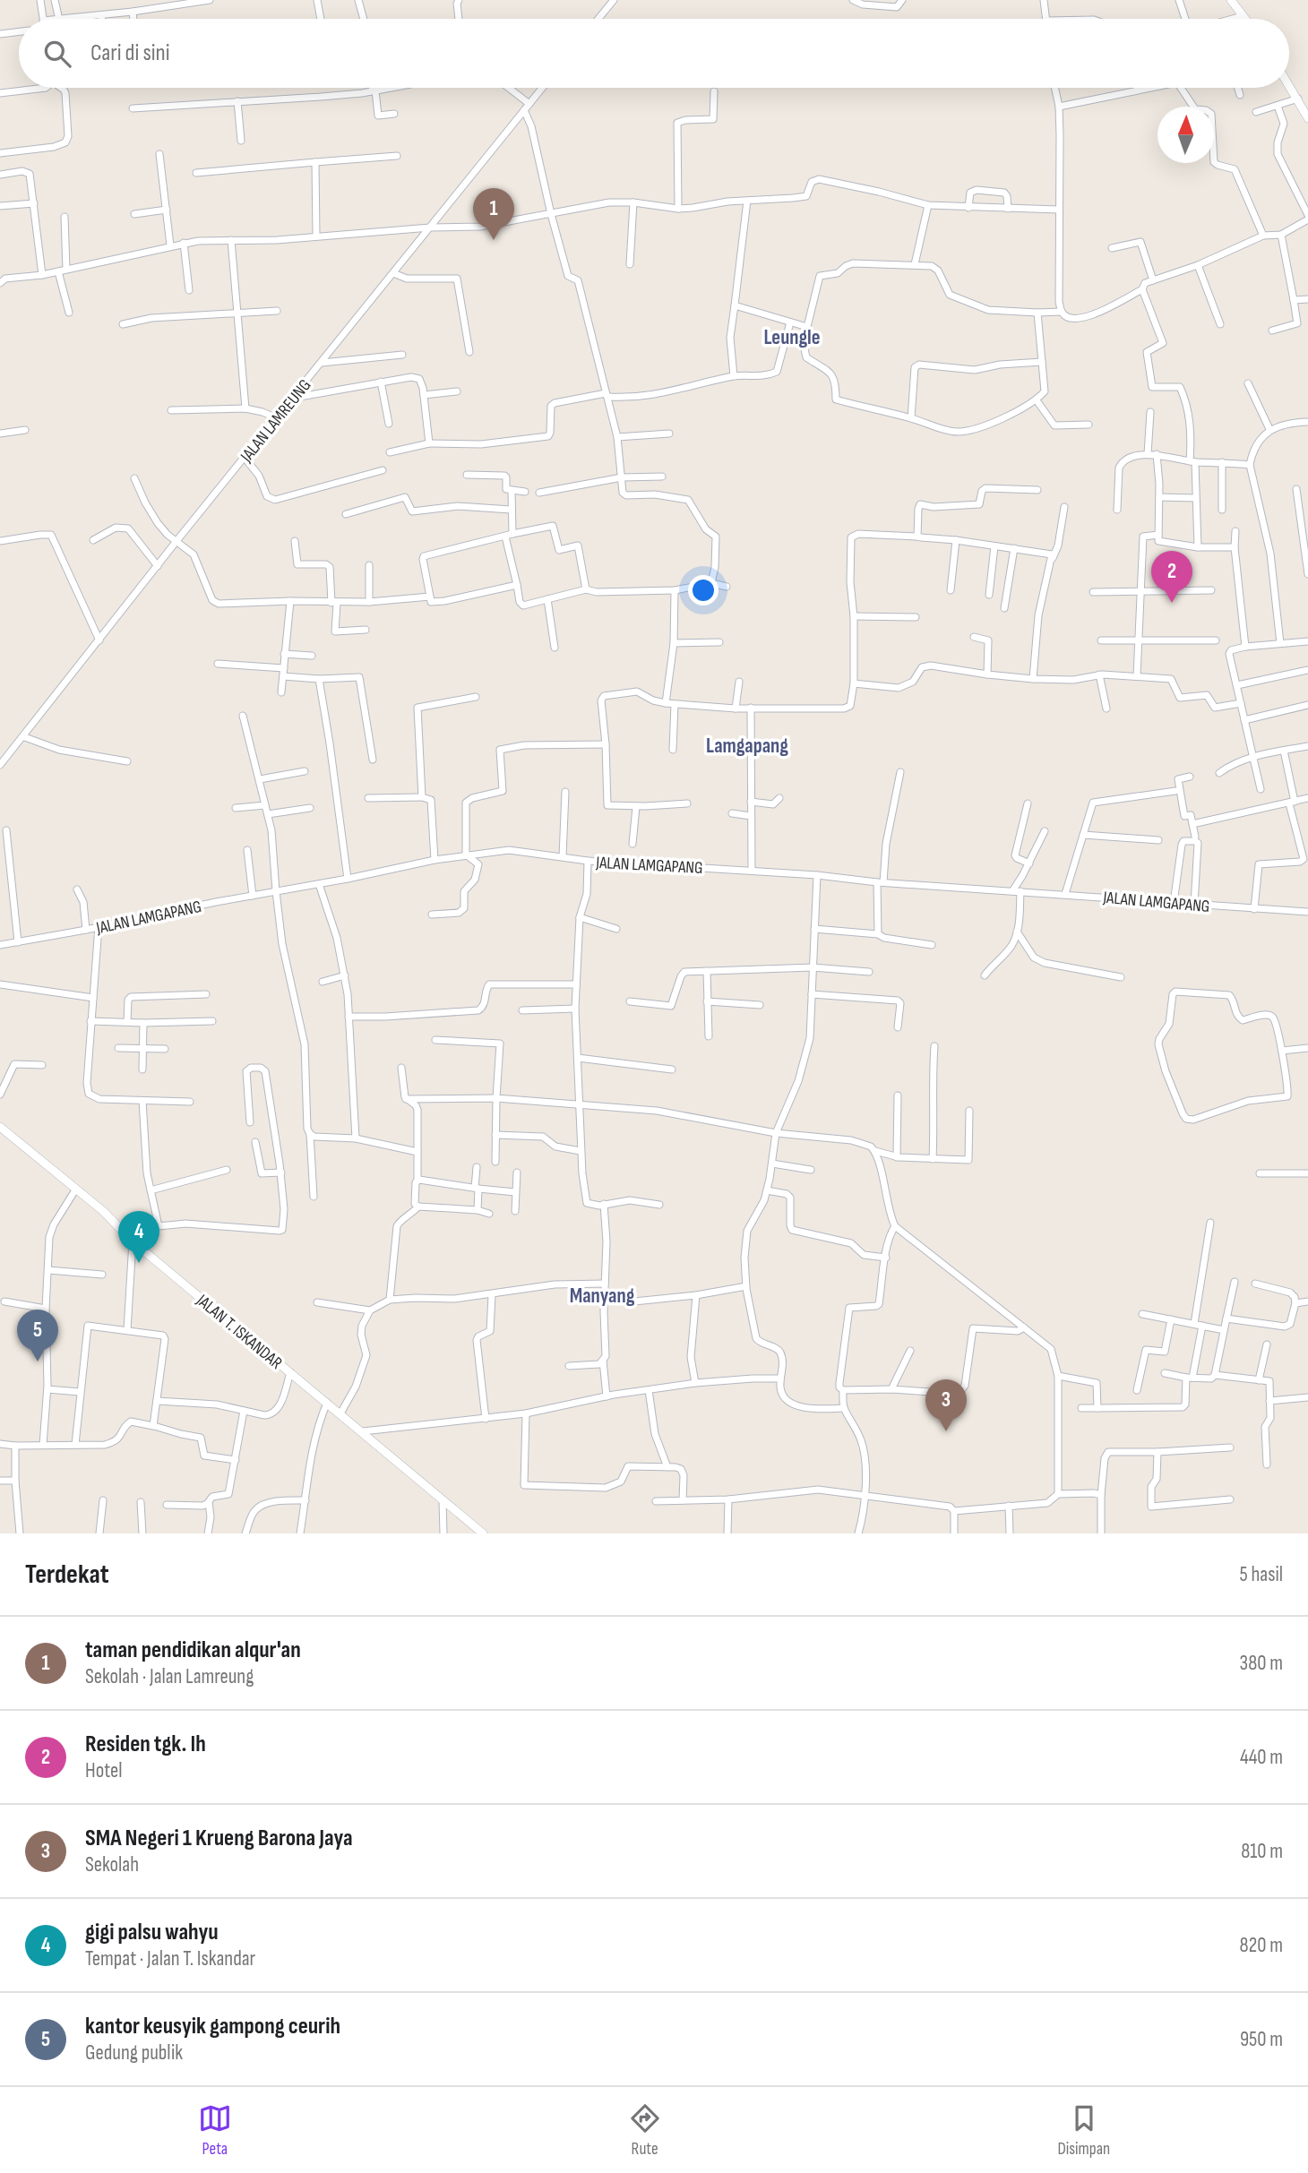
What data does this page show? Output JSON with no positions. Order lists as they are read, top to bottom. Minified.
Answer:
{"streets":{"street":["JALAN LAMREUNG","JALAN LAMGAPANG","JALAN T. ISKANDAR"]},"districts":["Leungle","Lamgapang","Manyang"],"north":"top","page":{"search":"Cari di sini","pins":["1","2","4","5","3"],"heading":["Terdekat","5 hasil"],"list":[{"mark":"1","name":"taman pendidikan alqur'an","note":"Sekolah · Jalan Lamreung","value":"380 m"},{"mark":"2","name":"Residen tgk. Ih","note":"Hotel","value":"440 m"},{"mark":"3","name":"SMA Negeri 1 Krueng Barona Jaya","note":"Sekolah","value":"810 m"},{"mark":"4","name":"gigi palsu wahyu","note":"Tempat · Jalan T. Iskandar","value":"820 m"},{"mark":"5","name":"kantor keusyik gampong ceurih","note":"Gedung publik","value":"950 m"}],"nav":["Peta","Rute","Disimpan"]}}
